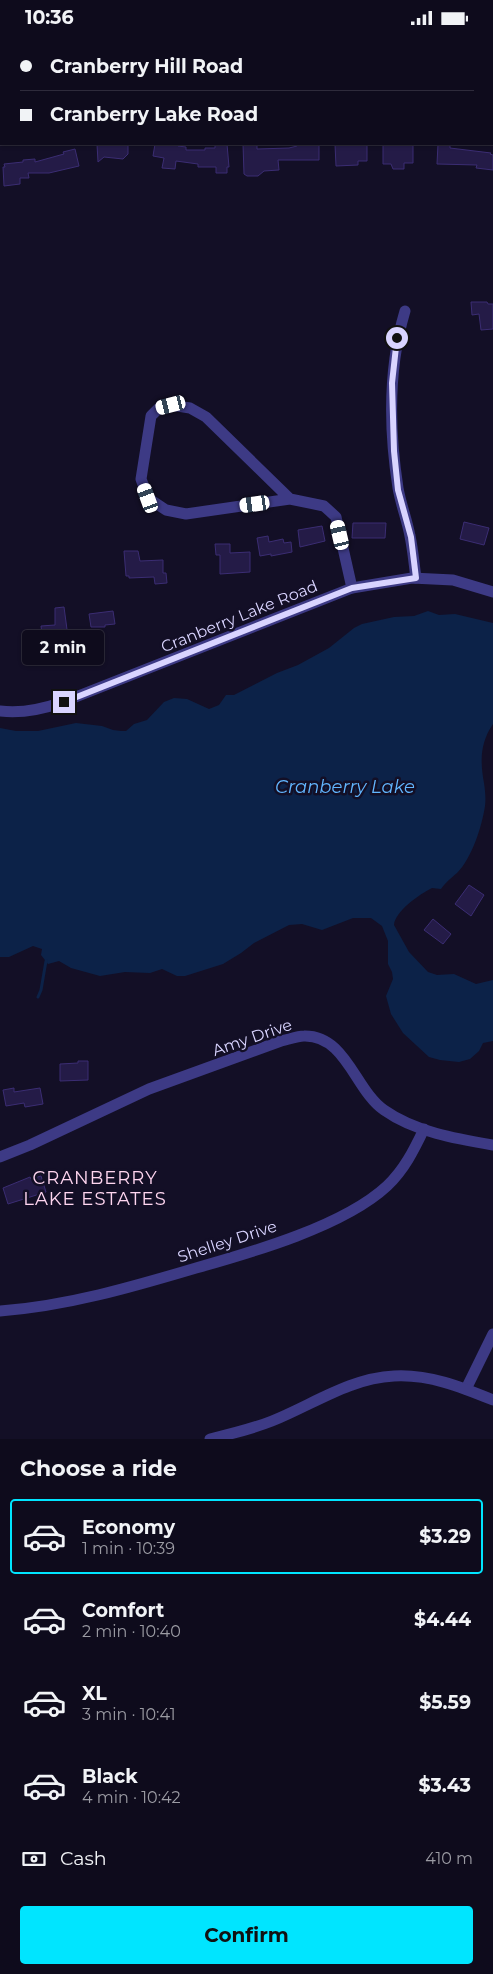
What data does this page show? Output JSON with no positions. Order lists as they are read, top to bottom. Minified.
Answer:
{"streets":{"street":["Cranberry Lake Road","Amy Drive","Shelley Drive"]},"crossings":[["Amy Drive","Shelley Drive"]],"districts":["CRANBERRY LAKE ESTATES"],"water":["Cranberry Lake"],"page":{"status":"10:36","banner":["Cranberry Hill Road","Cranberry Lake Road"],"bubble":"2 min","heading":"Choose a ride","list":[{"name":"Economy","note":"1 min · 10:39","value":"$3.29"},{"name":"Comfort","note":"2 min · 10:40","value":"$4.44"},{"name":"XL","note":"3 min · 10:41","value":"$5.59"},{"name":"Black","note":"4 min · 10:42","value":"$3.43"}],"pay":["Cash","410 m"],"buttons":"Confirm"}}
